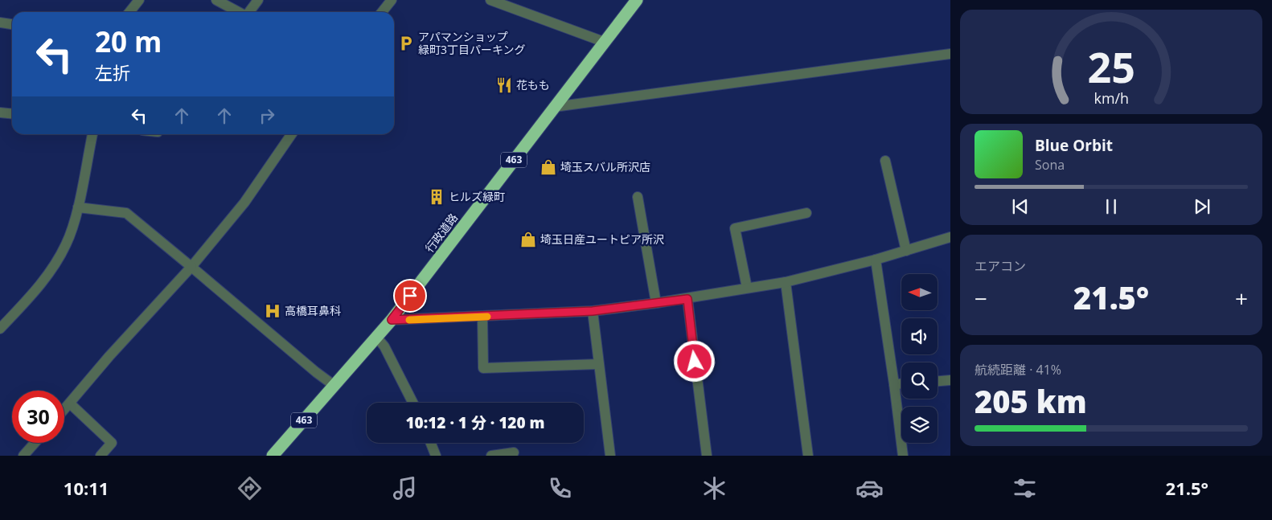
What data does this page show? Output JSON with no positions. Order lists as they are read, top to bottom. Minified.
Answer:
{"streets":{"highway":["463","行政道路"]},"places":{"parking":["アパマンショップ 緑町3丁目パーキング"],"restaurant":["花もも"],"shop":["埼玉スバル所沢店","埼玉日産ユートピア所沢"],"building":["ヒルズ緑町"],"hospital":["高橋耳鼻科"]},"north":"left","page":{"turn":["20 m","左折"],"song":["Blue Orbit","Sona"],"tile":["エアコン",["航続距離 · 41%","205 km"]],"heat":["−","21.5°","+"],"limit":"30","trip":"10:12 · 1 分 · 120 m","tabs":["10:11","21.5°"],"gauge":["25","km/h"]}}
